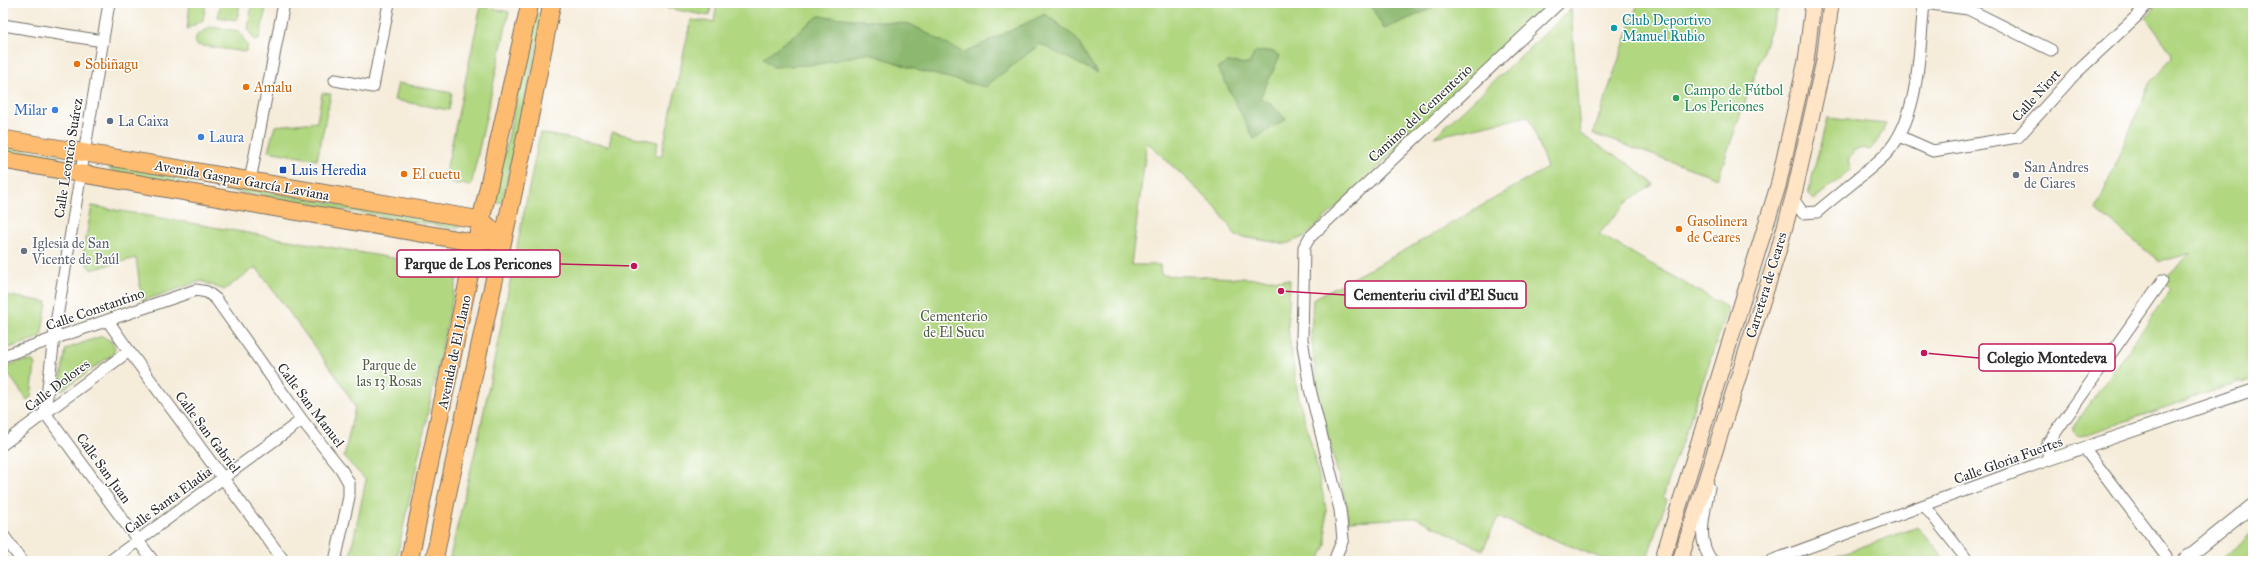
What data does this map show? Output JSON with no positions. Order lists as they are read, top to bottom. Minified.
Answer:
{"streets":{"main road":["Avenida Gaspar García Laviana","Carretera de Ceares","Avenida de El Llano"],"street":["Calle Niort","Camino del Cementerio","Calle Leoncio Suárez","Calle Constantino","Calle Dolores","Calle San Manuel","Calle San Gabriel","Calle Gloria Fuertes","Calle San Juan","Calle Santa Eladia"]},"crossings":[["Calle Leoncio Suárez","Avenida Gaspar García Laviana"],["Calle Leoncio Suárez","Calle Constantino"],["Calle Leoncio Suárez","Calle Dolores"],["Calle Leoncio Suárez","Calle San Juan"],["Avenida Gaspar García Laviana","Avenida de El Llano"],["Calle Constantino","Calle San Manuel"],["Calle Constantino","Calle San Gabriel"],["Calle Dolores","Calle San Gabriel"],["Calle Dolores","Calle San Juan"],["Calle San Manuel","Calle Santa Eladia"],["Calle San Gabriel","Calle Santa Eladia"],["Calle San Juan","Calle Santa Eladia"]],"parks":["Cementerio de El Sucu","Parque de las 13 Rosas"],"places":{"other":["Club Deportivo Manuel Rubio","Sobiñagu","Amalu","Campo de Fútbol Los Pericones","Milar","La Caixa","Laura","El cuetu","San Andres de Ciares","Gasolinera de Ceares","Iglesia de San Vicente de Paúl","Parque de Los Pericones","Cementeriu civil d'El Sucu","Colegio Montedeva"],"transit":["Luis Heredia"]}}
